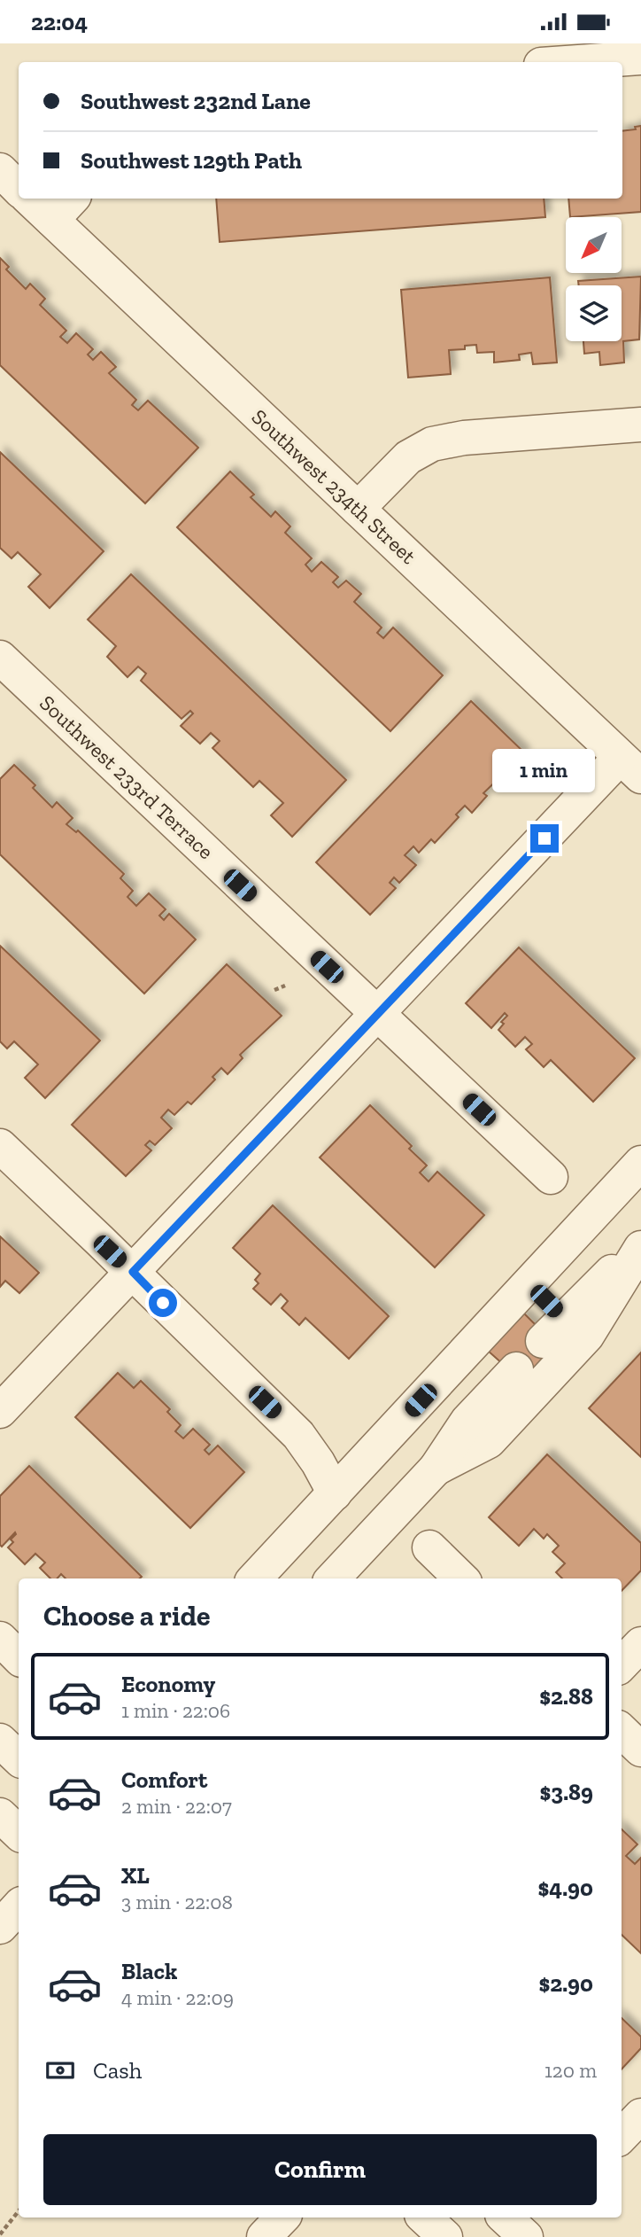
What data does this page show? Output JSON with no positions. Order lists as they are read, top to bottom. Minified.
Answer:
{"streets":{"street":["Southwest 234th Street","Southwest 233rd Terrace"]},"north":"bottom left","page":{"status":"22:04","banner":["Southwest 232nd Lane","Southwest 129th Path"],"bubble":"1 min","heading":"Choose a ride","list":[{"name":"Economy","note":"1 min · 22:06","value":"$2.88"},{"name":"Comfort","note":"2 min · 22:07","value":"$3.89"},{"name":"XL","note":"3 min · 22:08","value":"$4.90"},{"name":"Black","note":"4 min · 22:09","value":"$2.90"}],"pay":["Cash","120 m"],"buttons":"Confirm"}}
